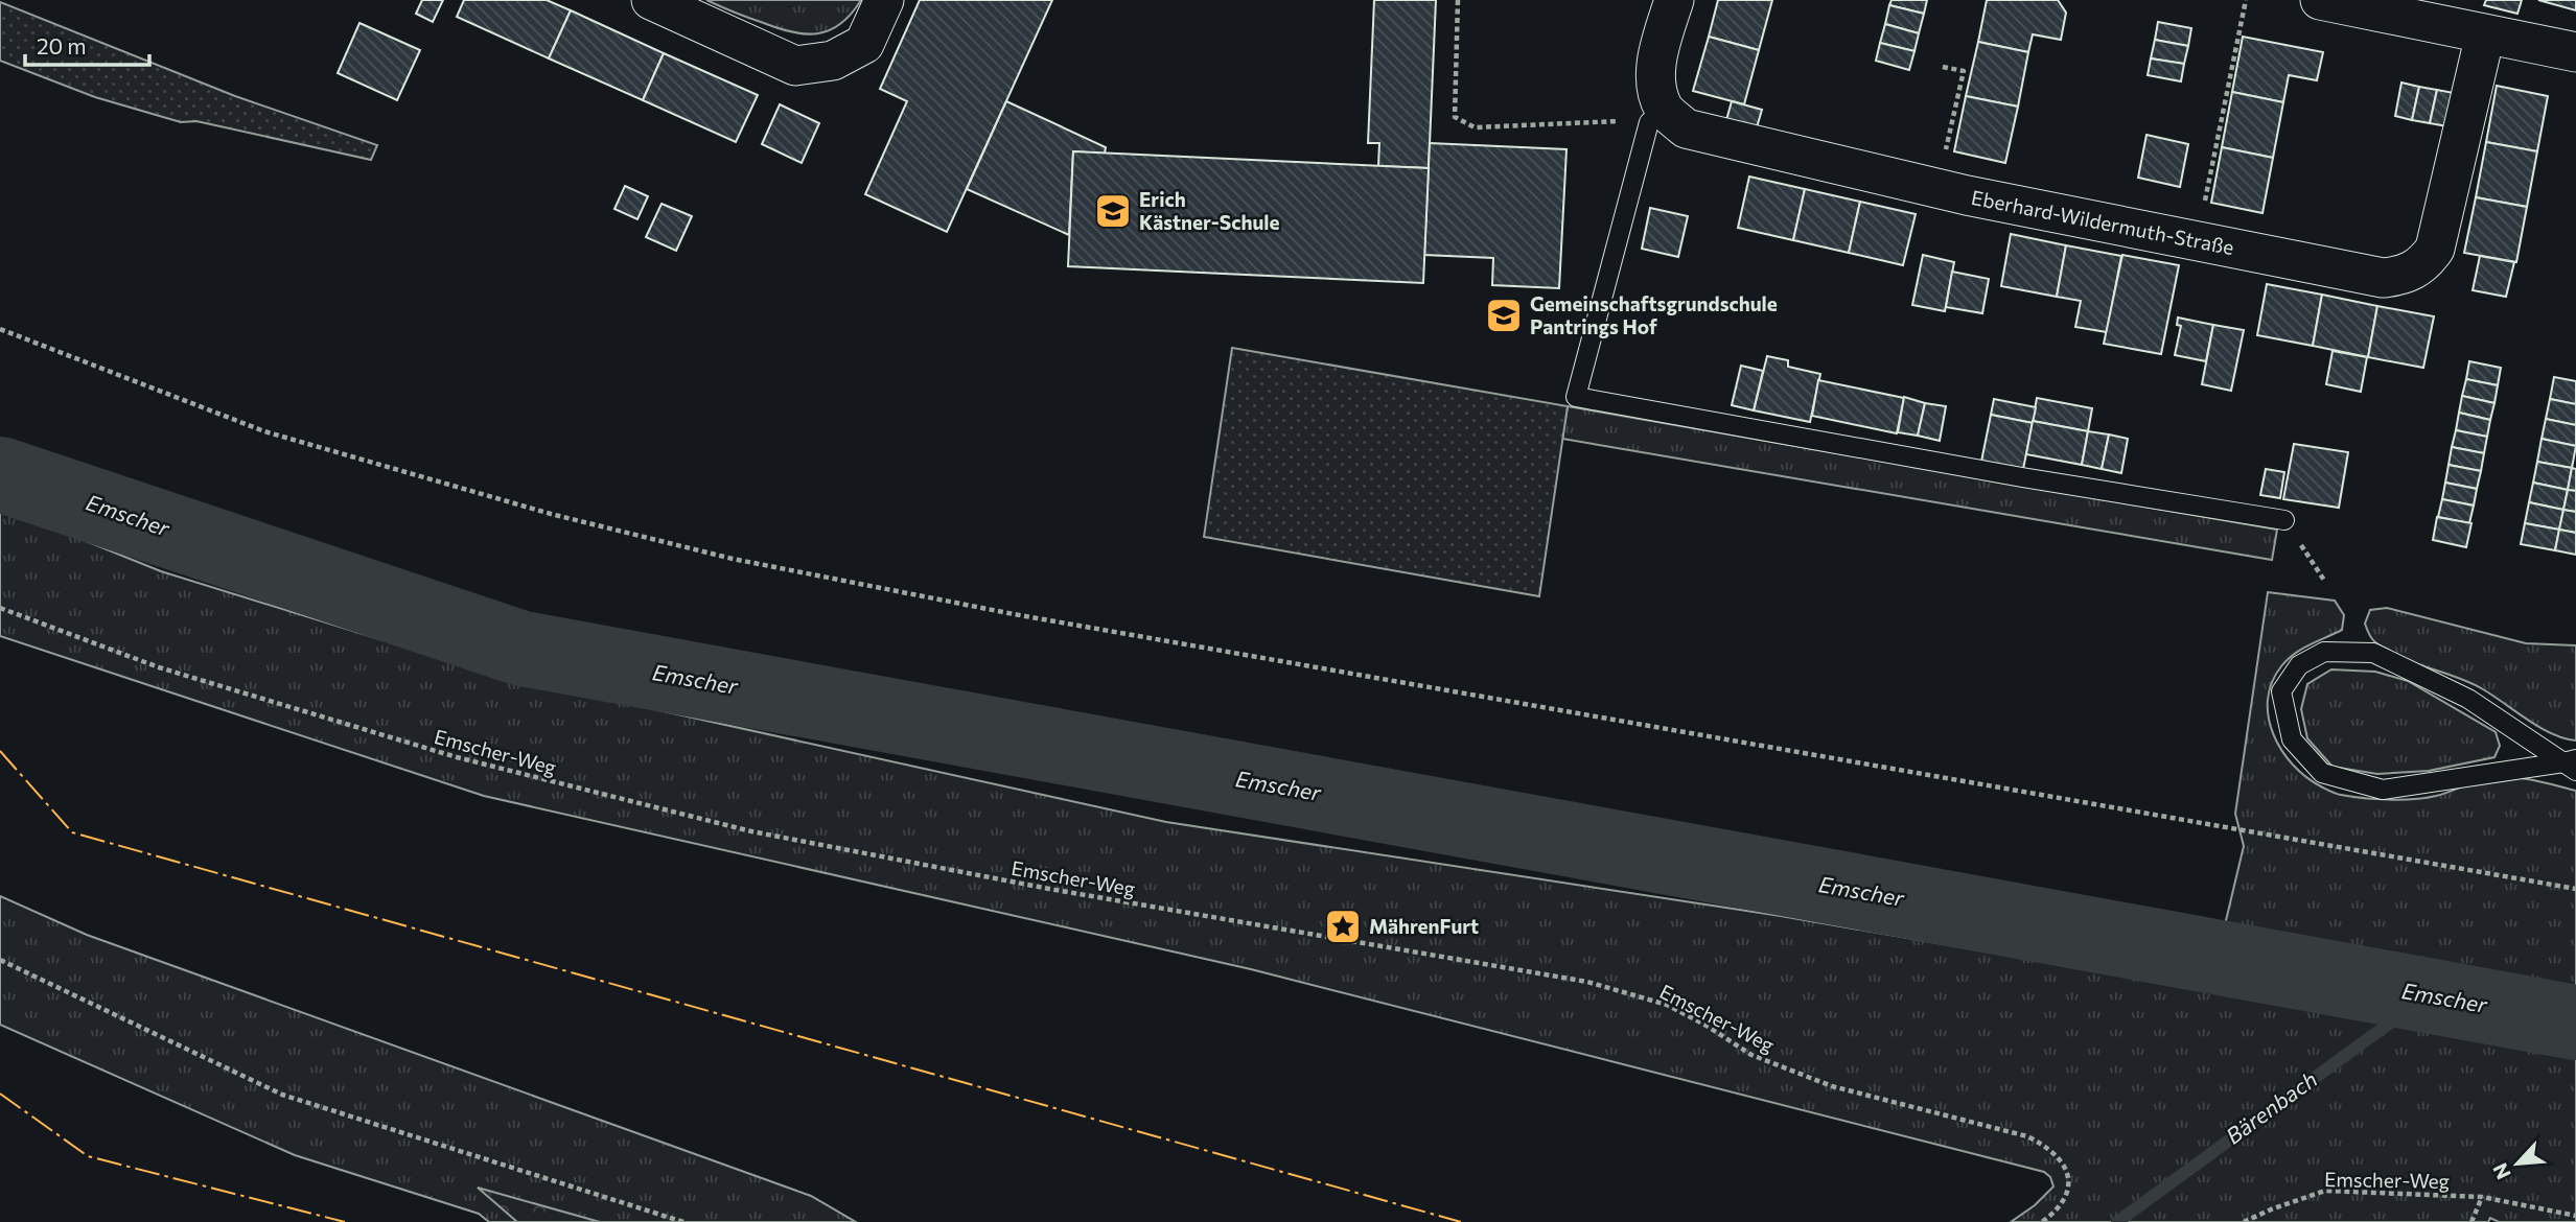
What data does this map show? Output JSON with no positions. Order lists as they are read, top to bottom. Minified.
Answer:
{"streets":{"street":["Eberhard-Wildermuth-Straße"],"path":["Emscher-Weg"]},"water":["Emscher","Bärenbach"],"places":{"school or university":["Erich Kästner-Schule","Gemeinschaftsgrundschule Pantrings Hof"],"place":["MährenFurt"]},"scale_bar":"20 m","north":"bottom left"}
